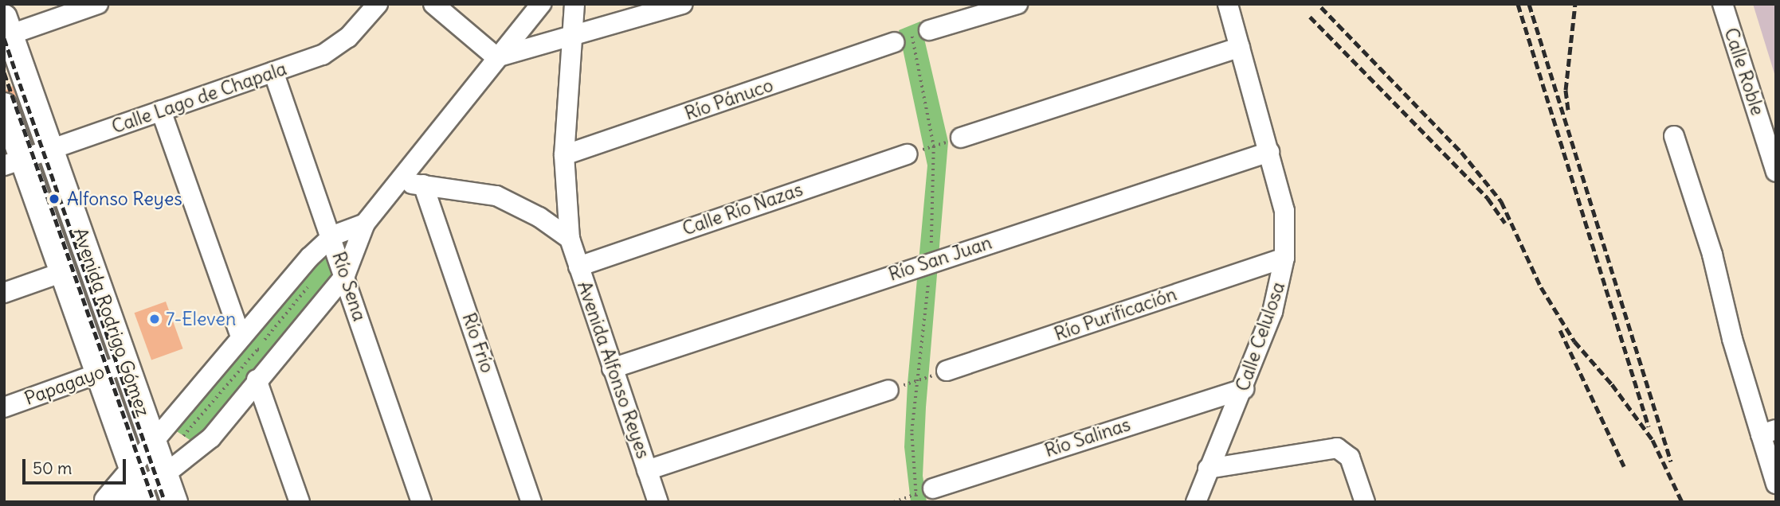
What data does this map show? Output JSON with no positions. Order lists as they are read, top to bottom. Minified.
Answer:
{"streets":{"main road":["Avenida Rodrigo Gómez"],"street":["Calle Roble","Calle Lago de Chapala","Río Pánuco","Calle Río Nazas","Río San Juan","Río Sena","Río Purificación","Calle Celulosa","Río Frío","Avenida Alfonso Reyes","Papagayo","Río Salinas"]},"crossings":[["Calle Lago de Chapala","Río Sena"],["Calle Lago de Chapala","Avenida Rodrigo Gómez"],["Río Pánuco","Avenida Alfonso Reyes"],["Calle Río Nazas","Avenida Alfonso Reyes"],["Río San Juan","Calle Celulosa"],["Río San Juan","Avenida Alfonso Reyes"],["Río Purificación","Calle Celulosa"],["Avenida Rodrigo Gómez","Papagayo"],["Calle Celulosa","Río Salinas"]],"places":["Alfonso Reyes","7-Eleven"],"scale_bar":"50 m"}
